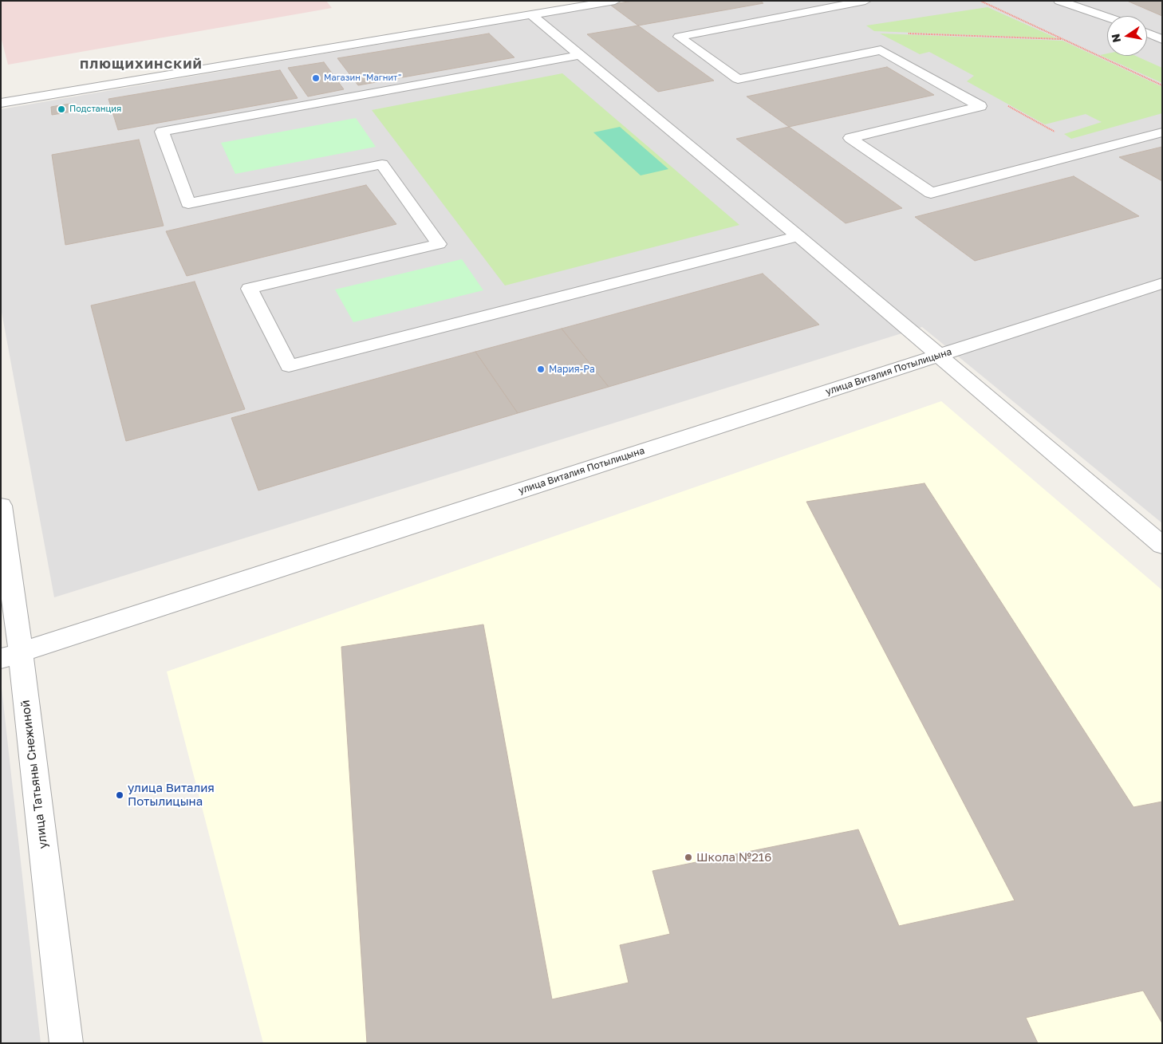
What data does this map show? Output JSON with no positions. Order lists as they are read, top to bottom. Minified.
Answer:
{"streets":{"street":["улица Виталия Потылицына","улица Татьяны Снежиной"]},"crossings":[["улица Виталия Потылицына","улица Татьяны Снежиной"]],"districts":["ПЛЮЩИХИНСКИЙ"],"places":["Магазин \"Магнит\"","Подстанция","Мария-Ра","улица Виталия Потылицына","Школа №216"],"north":"left"}
